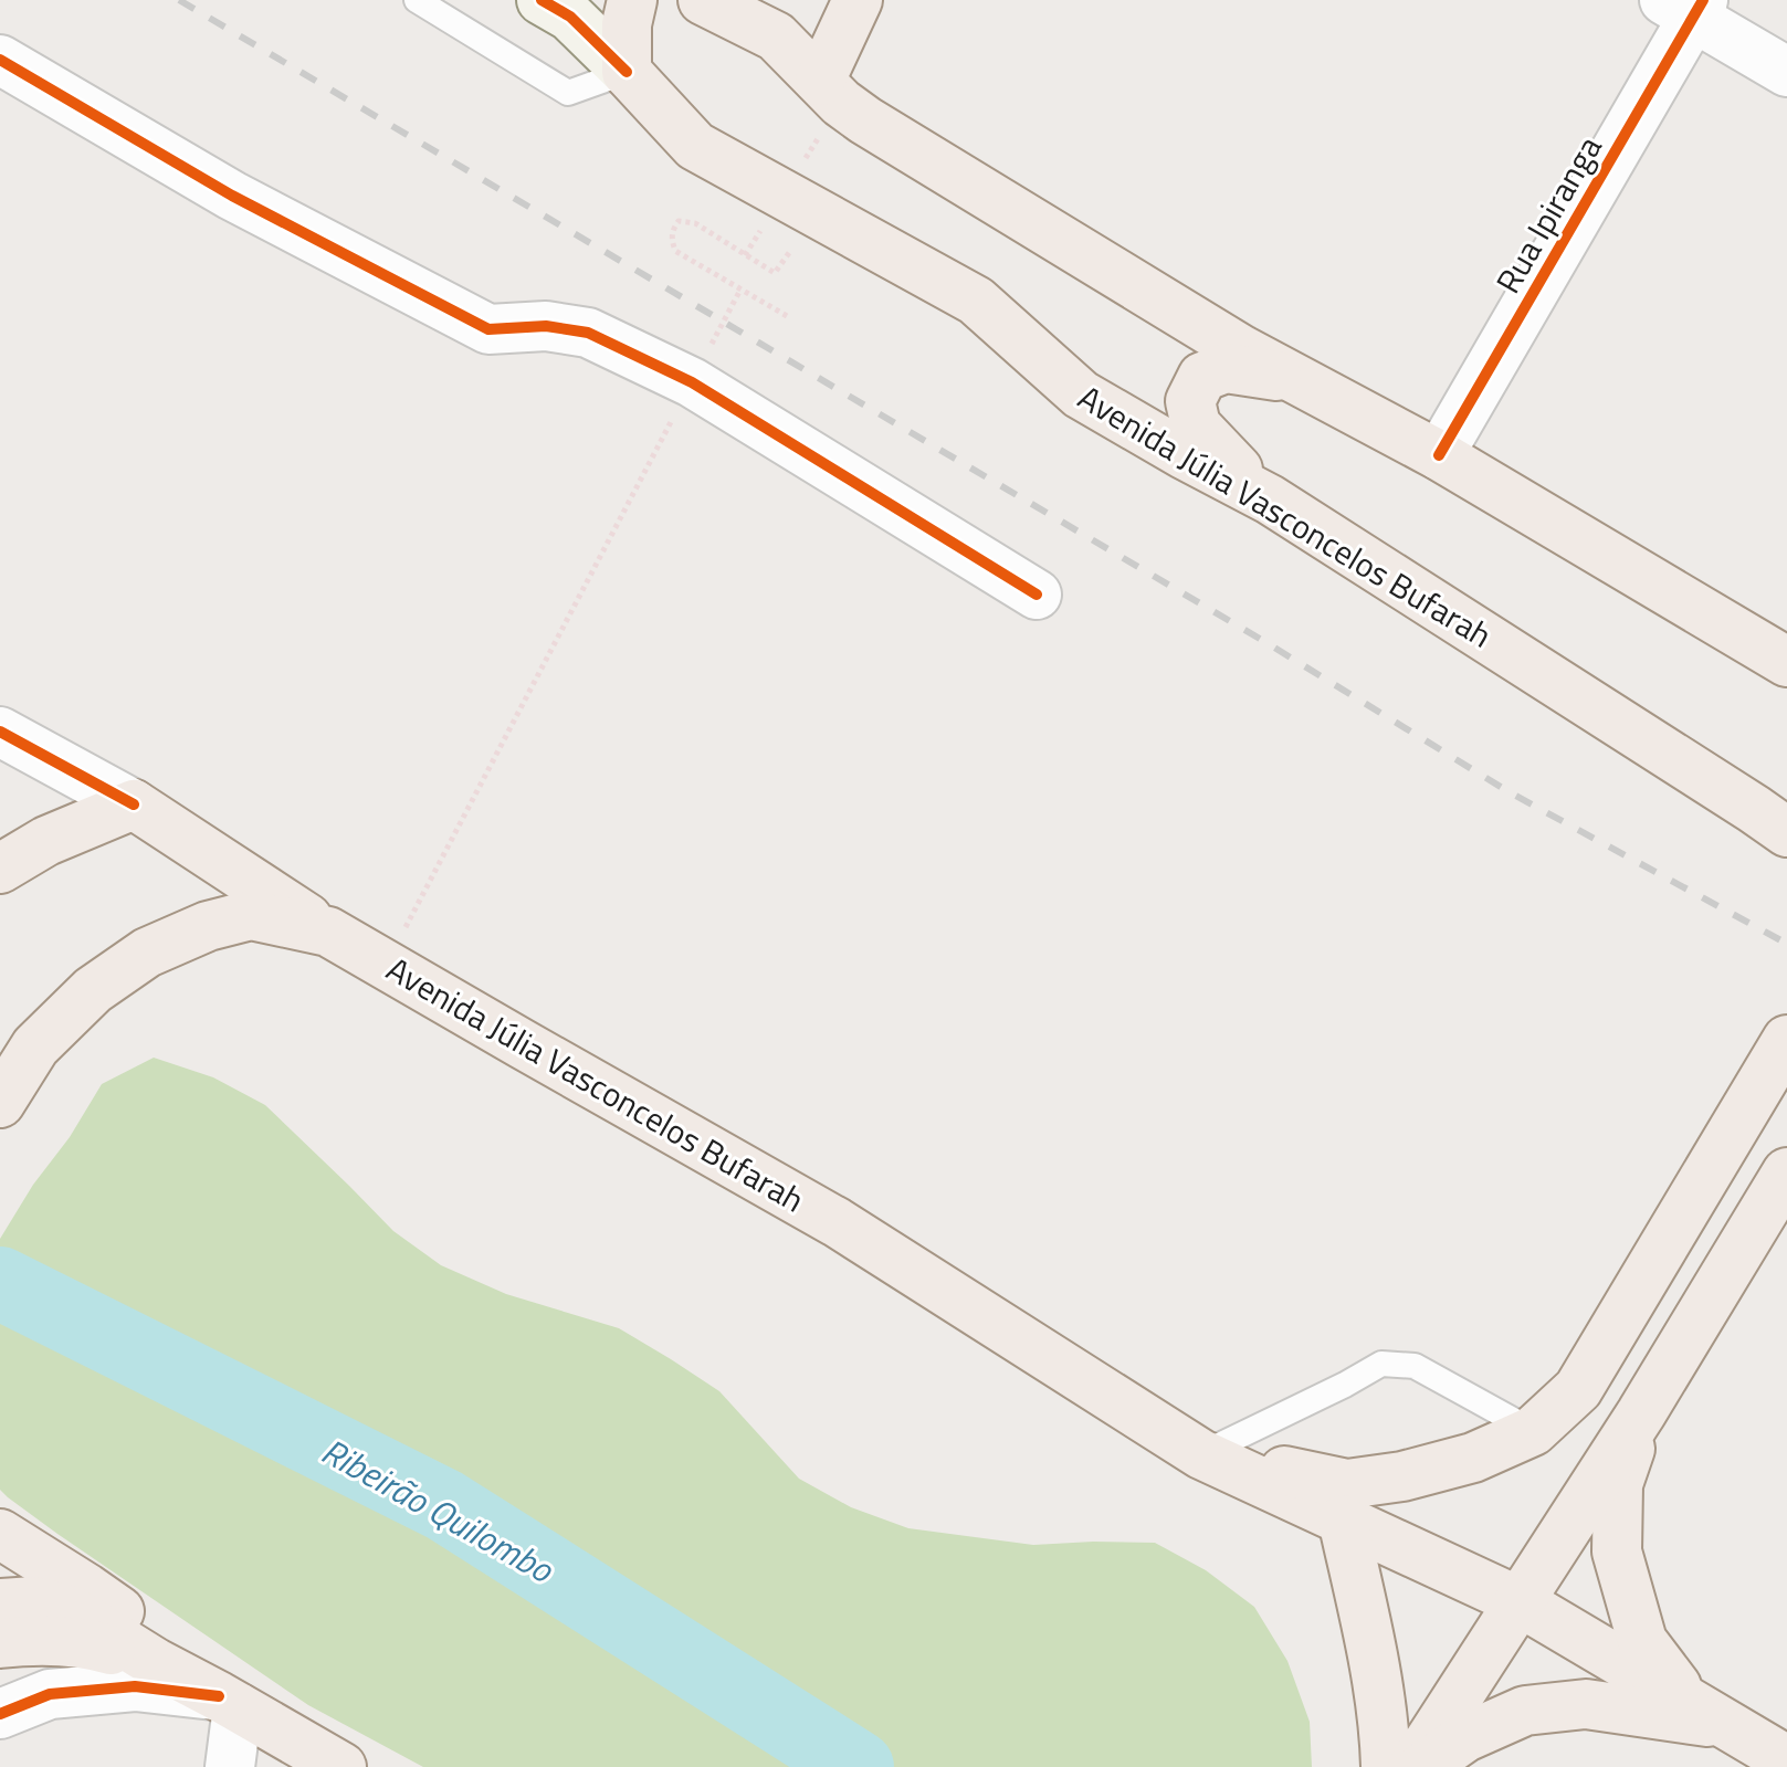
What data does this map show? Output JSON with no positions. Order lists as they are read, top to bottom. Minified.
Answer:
{"streets":{"main road":["Avenida Júlia Vasconcelos Bufarah"],"street":["Rua Ipiranga"]},"water":["Ribeirão Quilombo"]}
